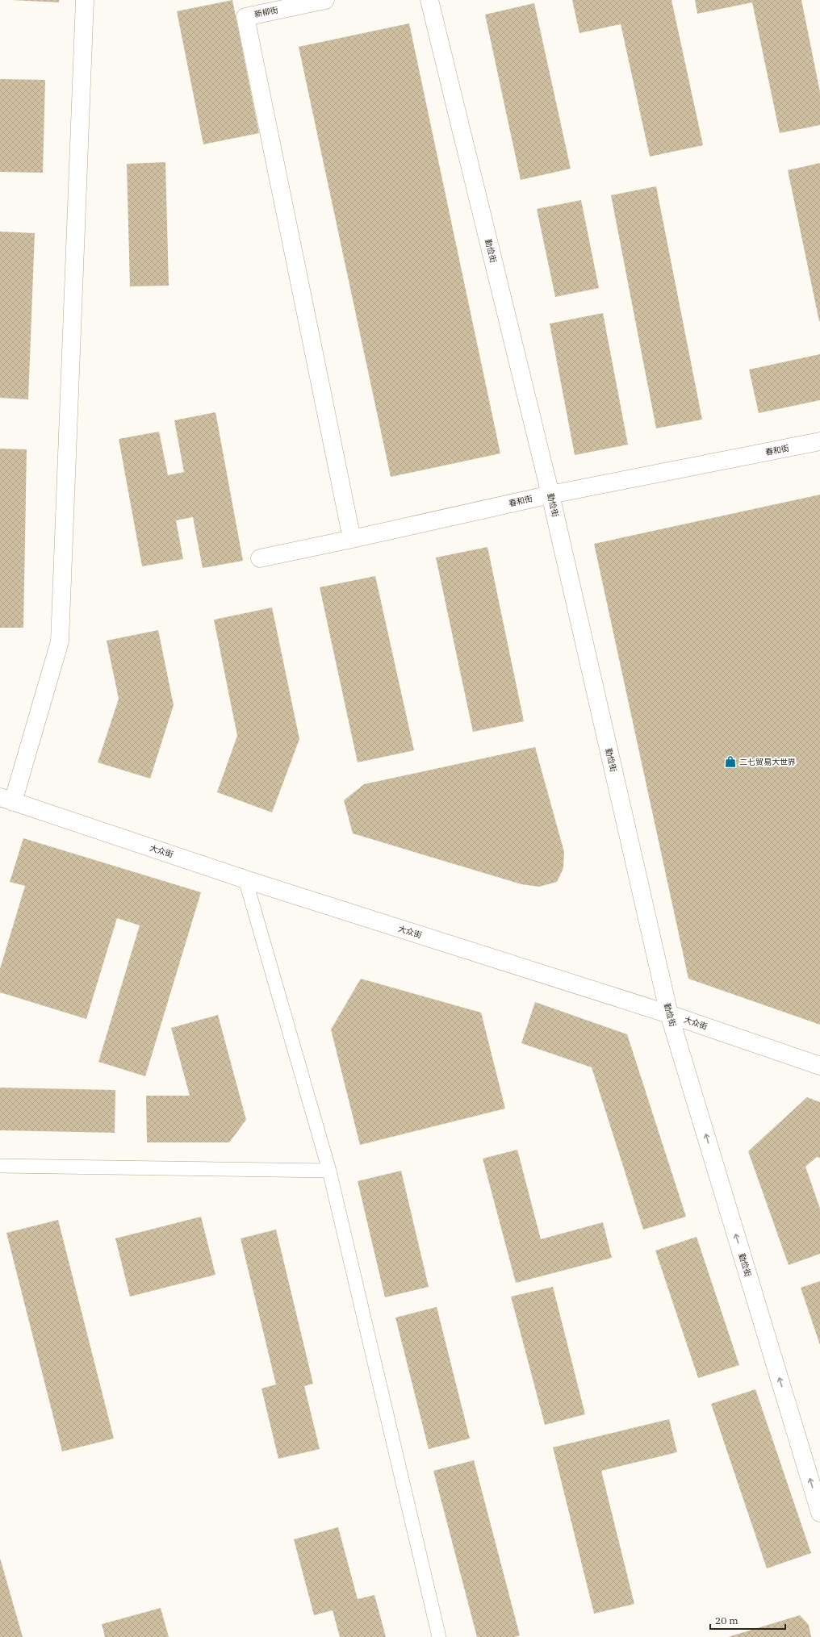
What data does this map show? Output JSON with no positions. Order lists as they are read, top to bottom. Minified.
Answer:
{"streets":{"street":["新柳街","勤俭街","春和街","大众街"]},"crossings":[["新柳街","春和街"],["勤俭街","春和街"],["勤俭街","大众街"]],"places":{"shop":["二七贸易大世界"]},"scale_bar":"20 m"}
